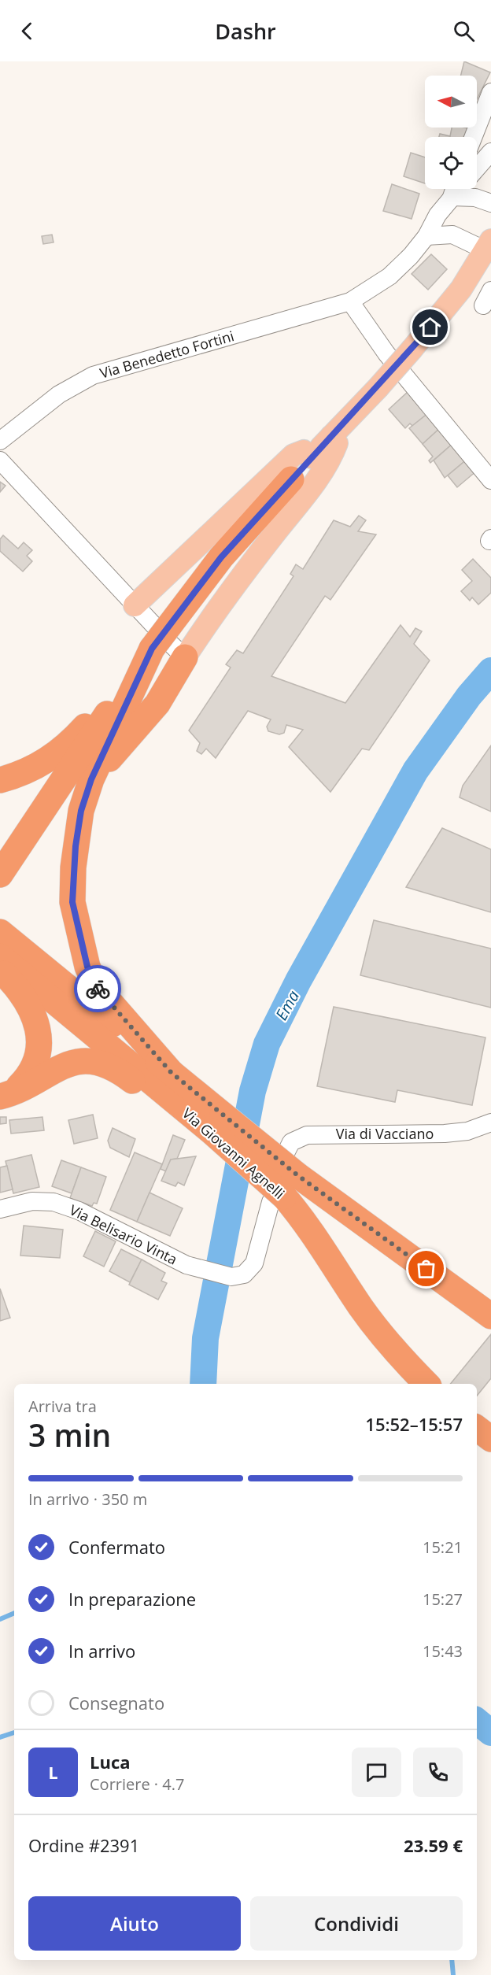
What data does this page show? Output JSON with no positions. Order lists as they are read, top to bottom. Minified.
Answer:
{"streets":{"highway":["Via Giovanni Agnelli"],"street":["Via Benedetto Fortini","Via di Vacciano","Via Belisario Vinta"]},"crossings":[["Via di Vacciano","Via Giovanni Agnelli"],["Via di Vacciano","Via Belisario Vinta"],["Via Giovanni Agnelli","Via Belisario Vinta"]],"water":["Ema"],"north":"left","page":{"header":"Dashr","heading":["3 min","Arriva tra","15:52–15:57"],"panel":["Luca","Corriere · 4.7","Ordine #2391","23.59 €"],"bar":"In arrivo · 350 m","list":[["Confermato","15:21"],["In preparazione","15:27"],["In arrivo","15:43"],"Consegnato"],"round":"L","buttons":["Aiuto","Condividi"]}}
